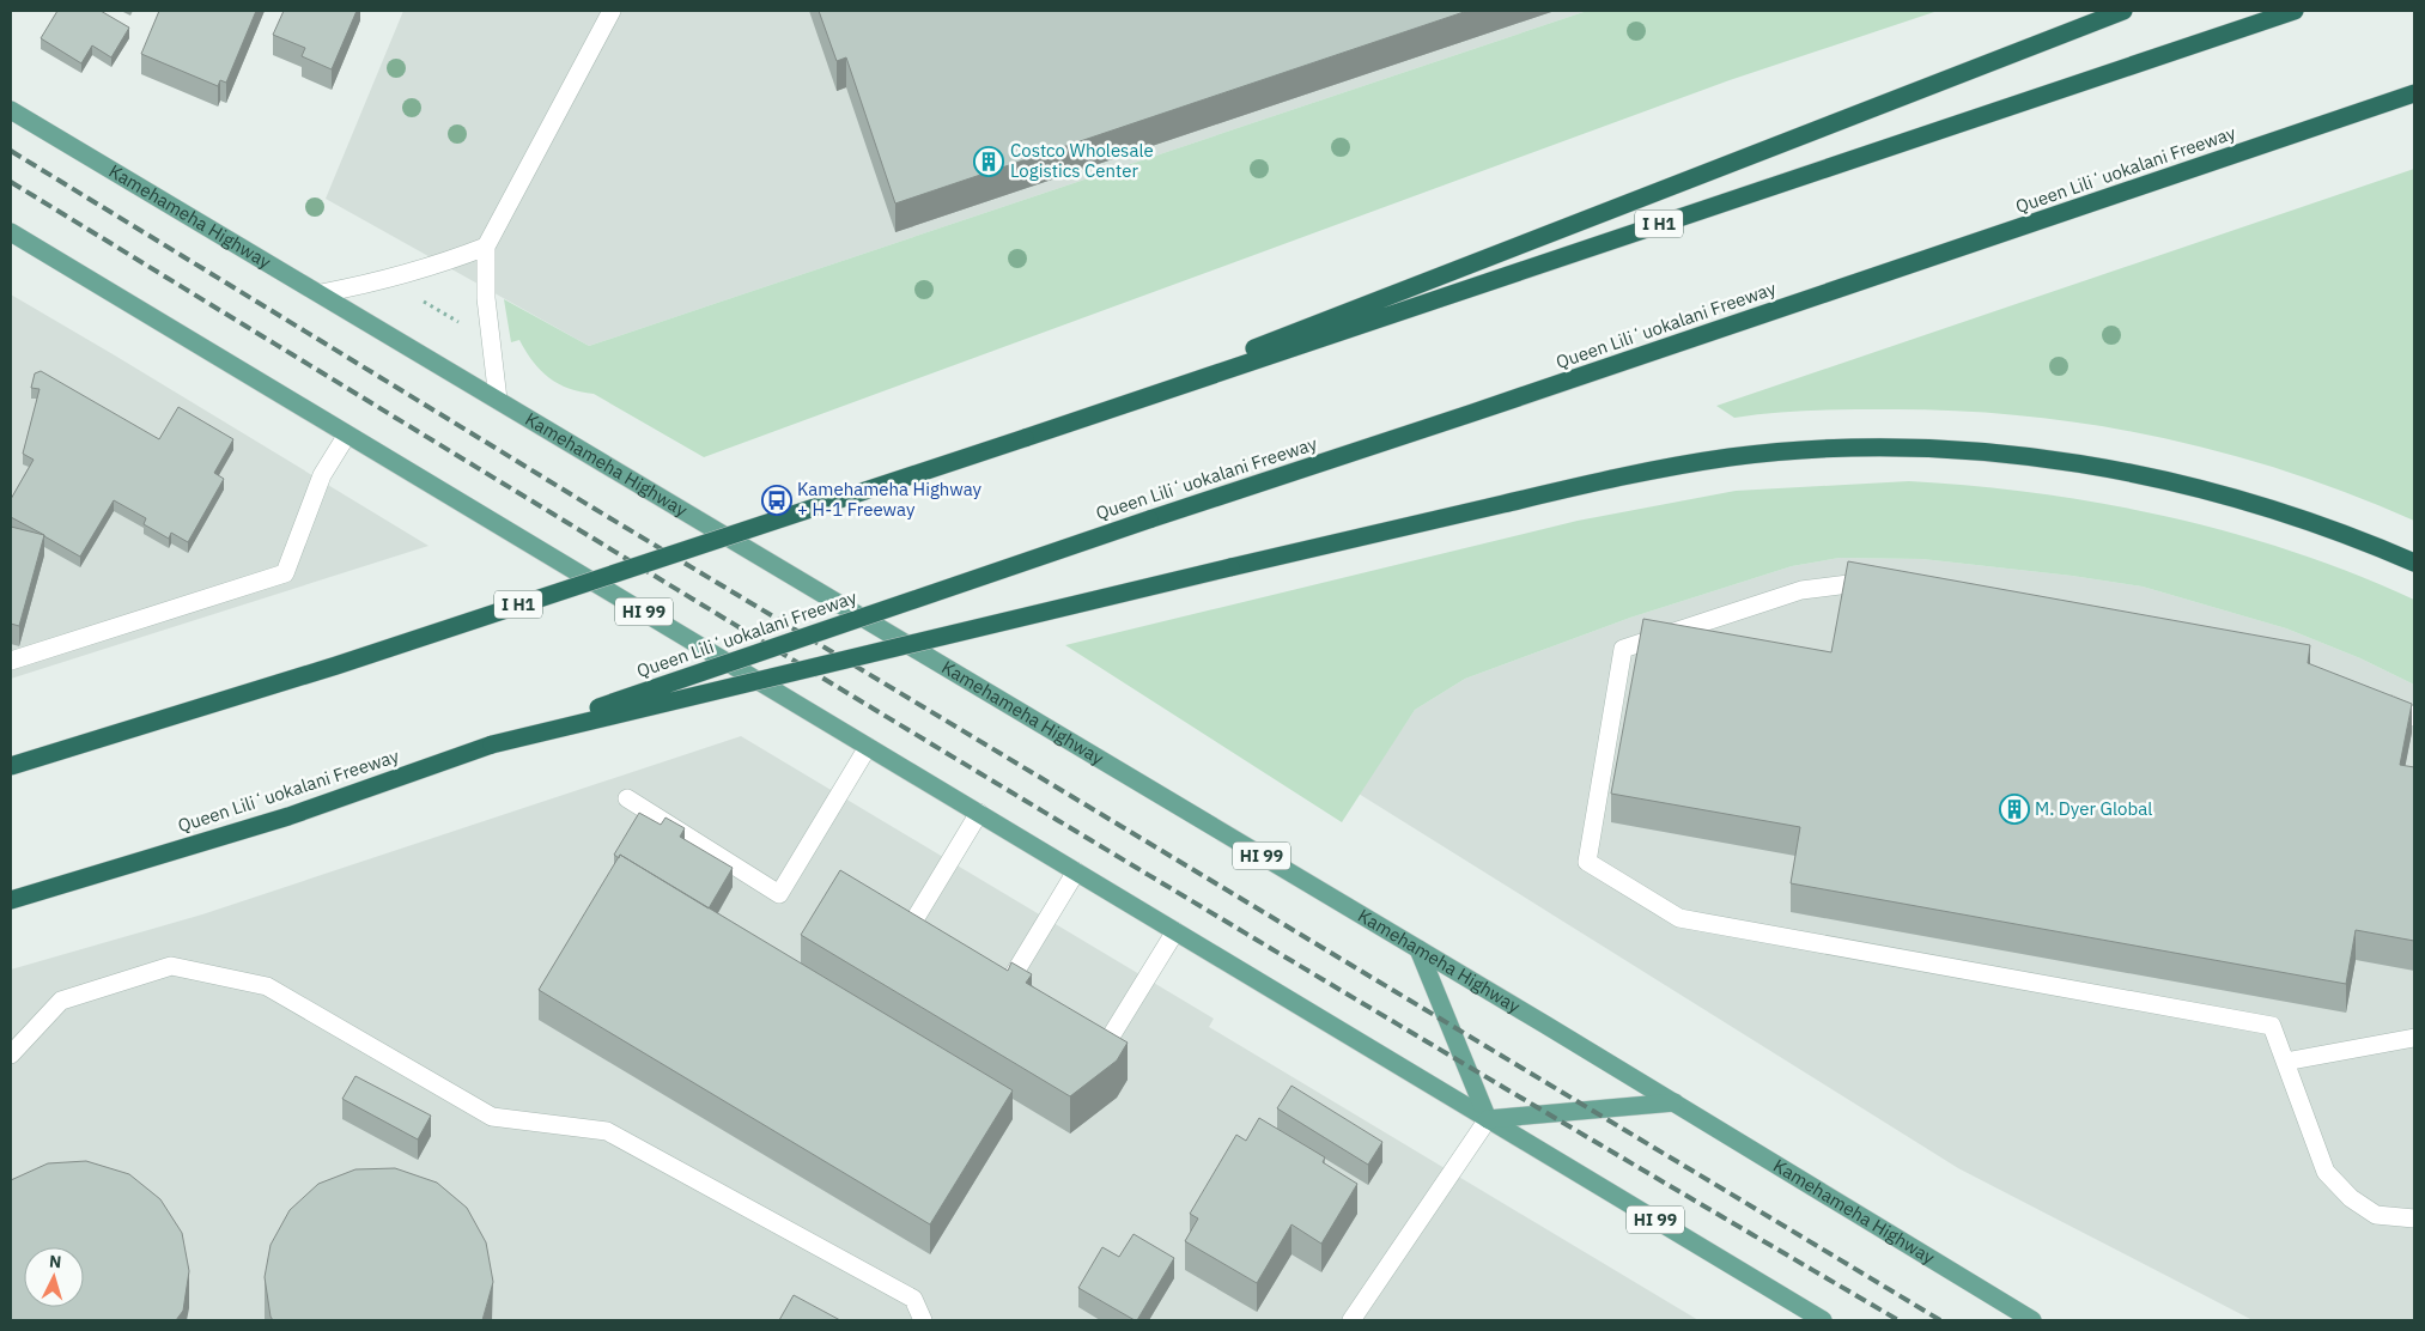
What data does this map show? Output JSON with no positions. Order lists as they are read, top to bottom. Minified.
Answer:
{"streets":{"highway":["Queen Liliʻuokalani Freeway","I H1"],"main road":["Kamehameha Highway","HI 99"]},"places":{"building":["Costco Wholesale Logistics Center","M. Dyer Global"],"bus stop":["Kamehameha Highway + H-1 Freeway"]},"north":"top"}
